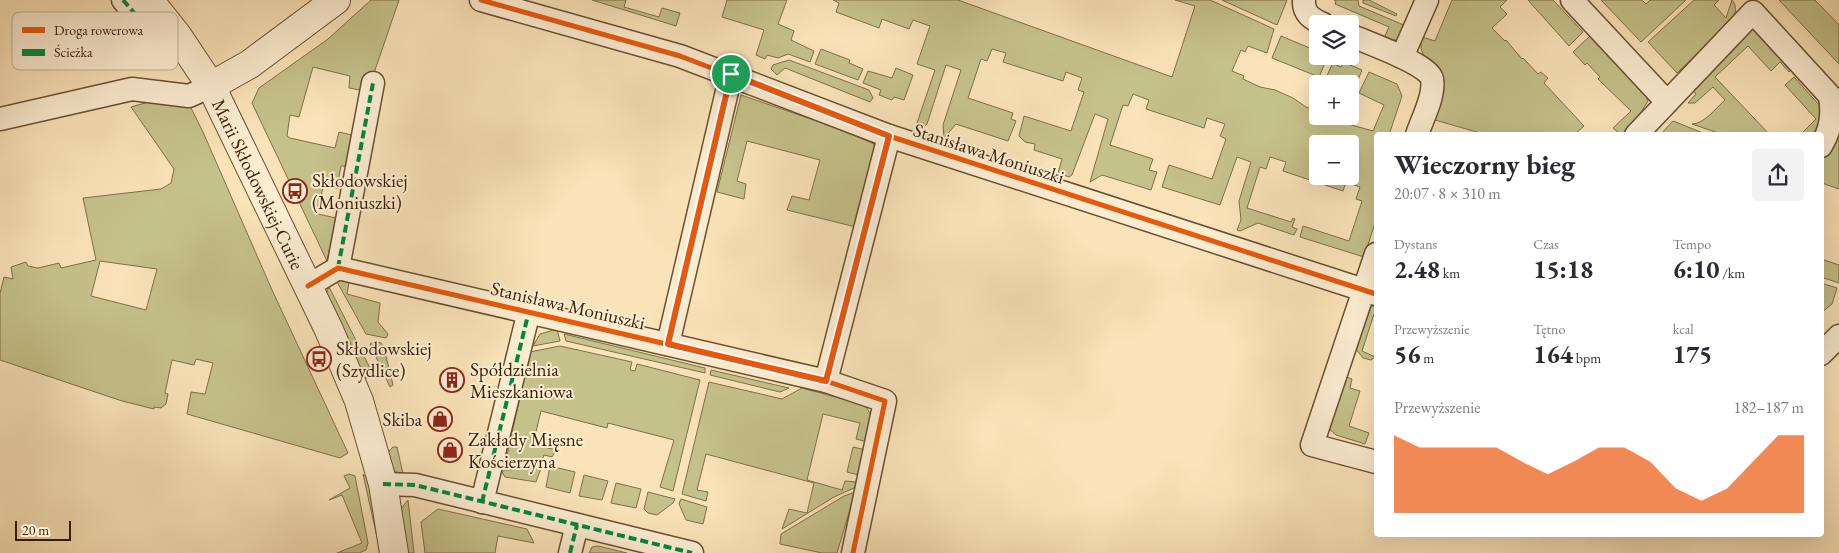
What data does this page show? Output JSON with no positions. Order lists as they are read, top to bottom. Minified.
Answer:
{"streets":{"street":["Stanisława Moniuszki","Marii Skłodowskiej-Curie"]},"places":{"bus stop":["Skłodowskiej (Moniuszki)","Skłodowskiej (Szydlice)"],"building":["Spółdzielnia Mieszkaniowa"],"shop":["Skiba","Zakłady Mięsne Kościerzyna"]},"legend":["Droga rowerowa","Ścieżka"],"scale_bar":"20 m","page":{"map_buttons":["+","−"],"heading":["Wieczorny bieg","20:07 · 8 × 310 m"],"stats":[["Dystans","2.48 km"],["Czas","15:18"],["Tempo","6:10 /km"],["Przewyższenie","56 m"],["Tętno","164 bpm"],["kcal","175"]],"chart":["Przewyższenie","182–187 m"],"scale":"20 m"}}
